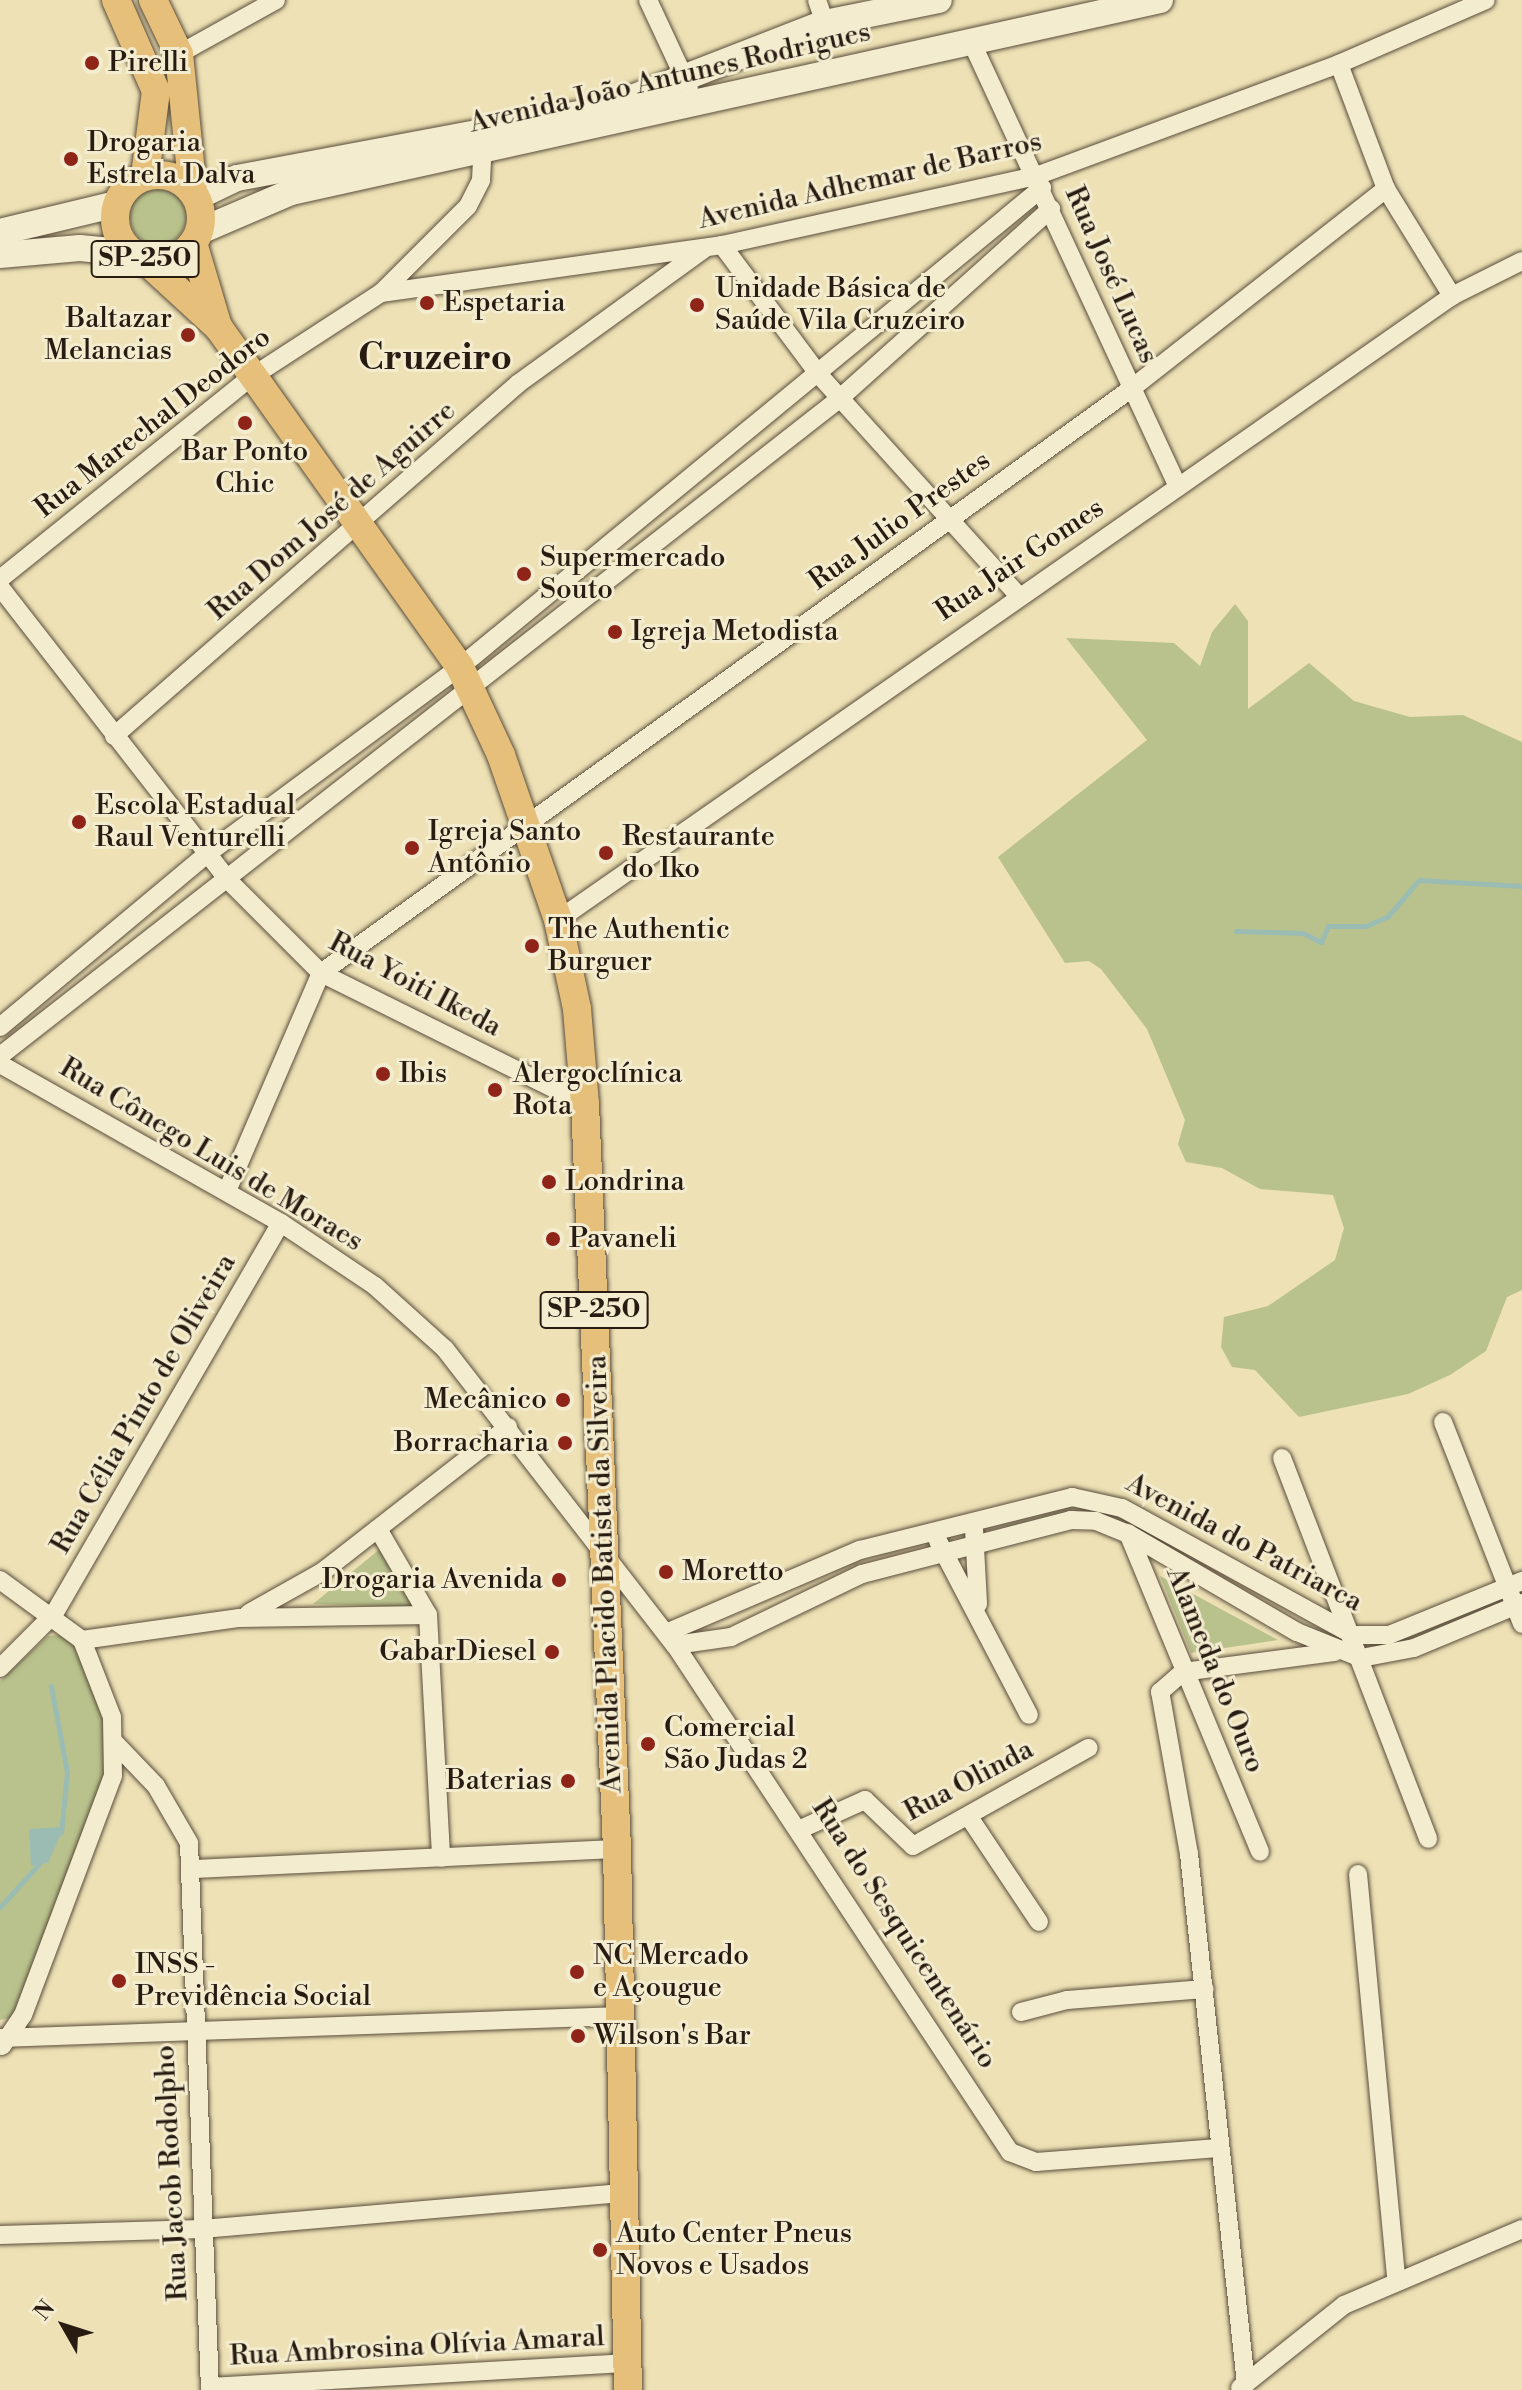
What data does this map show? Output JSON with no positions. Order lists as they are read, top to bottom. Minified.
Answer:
{"streets":{"main road":["SP-250","Avenida Placido Batista da Silveira"],"street":["Avenida João Antunes Rodrigues","Avenida Adhemar de Barros","Rua José Lucas","Rua Marechal Deodoro","Rua Dom José de Aguirre","Rua Julio Prestes","Rua Jair Gomes","Rua Yoiti Ikeda","Rua Cônego Luis de Moraes","Rua Célia Pinto de Oliveira","Avenida do Patriarca","Alameda do Ouro","Rua Olinda","Rua do Sesquicentenário","Rua Jacob Rodolpho","Rua Ambrosina Olívia Amaral"]},"crossings":[["Avenida João Antunes Rodrigues","SP-250"],["Avenida João Antunes Rodrigues","Rua José Lucas"],["Avenida João Antunes Rodrigues","Rua Marechal Deodoro"],["Avenida João Antunes Rodrigues","Avenida Placido Batista da Silveira"],["Avenida Adhemar de Barros","Rua José Lucas"],["Avenida Adhemar de Barros","Rua Marechal Deodoro"],["Avenida Adhemar de Barros","Rua Dom José de Aguirre"],["Avenida Adhemar de Barros","Rua Yoiti Ikeda"],["Avenida Adhemar de Barros","Avenida Placido Batista da Silveira"],["SP-250","Avenida Placido Batista da Silveira"],["Rua José Lucas","Rua Julio Prestes"],["Rua José Lucas","Rua Jair Gomes"],["Rua Marechal Deodoro","Avenida Placido Batista da Silveira"],["Rua Dom José de Aguirre","Rua Yoiti Ikeda"],["Rua Dom José de Aguirre","Avenida Placido Batista da Silveira"],["Rua Julio Prestes","Rua Yoiti Ikeda"],["Rua Julio Prestes","Avenida Placido Batista da Silveira"],["Rua Jair Gomes","Avenida Placido Batista da Silveira"],["Rua Yoiti Ikeda","Avenida Placido Batista da Silveira"],["Rua Cônego Luis de Moraes","Rua Célia Pinto de Oliveira"],["Rua Cônego Luis de Moraes","Avenida Placido Batista da Silveira"],["Rua Cônego Luis de Moraes","Rua do Sesquicentenário"],["Avenida do Patriarca","Alameda do Ouro"],["Avenida do Patriarca","Rua do Sesquicentenário"],["Avenida Placido Batista da Silveira","Rua do Sesquicentenário"],["Avenida Placido Batista da Silveira","Rua Ambrosina Olívia Amaral"],["Rua Olinda","Rua do Sesquicentenário"],["Rua Jacob Rodolpho","Rua Ambrosina Olívia Amaral"]],"districts":["Cruzeiro"],"places":["Pirelli","Drogaria Estrela Dalva","Espetaria","Unidade Básica de Saúde Vila Cruzeiro","Baltazar Melancias","Bar Ponto Chic","Supermercado Souto","Igreja Metodista","Escola Estadual Raul Venturelli","Igreja Santo Antônio","Restaurante do Iko","The Authentic Burguer","Ibis","Alergoclínica Rota","Londrina","Pavaneli","Mecânico","Borracharia","Moretto","Drogaria Avenida","GabarDiesel","Comercial São Judas 2","Baterias","NC Mercado e Açougue","INSS - Previdência Social","Wilson's Bar","Auto Center Pneus Novos e Usados"],"north":"top left"}
